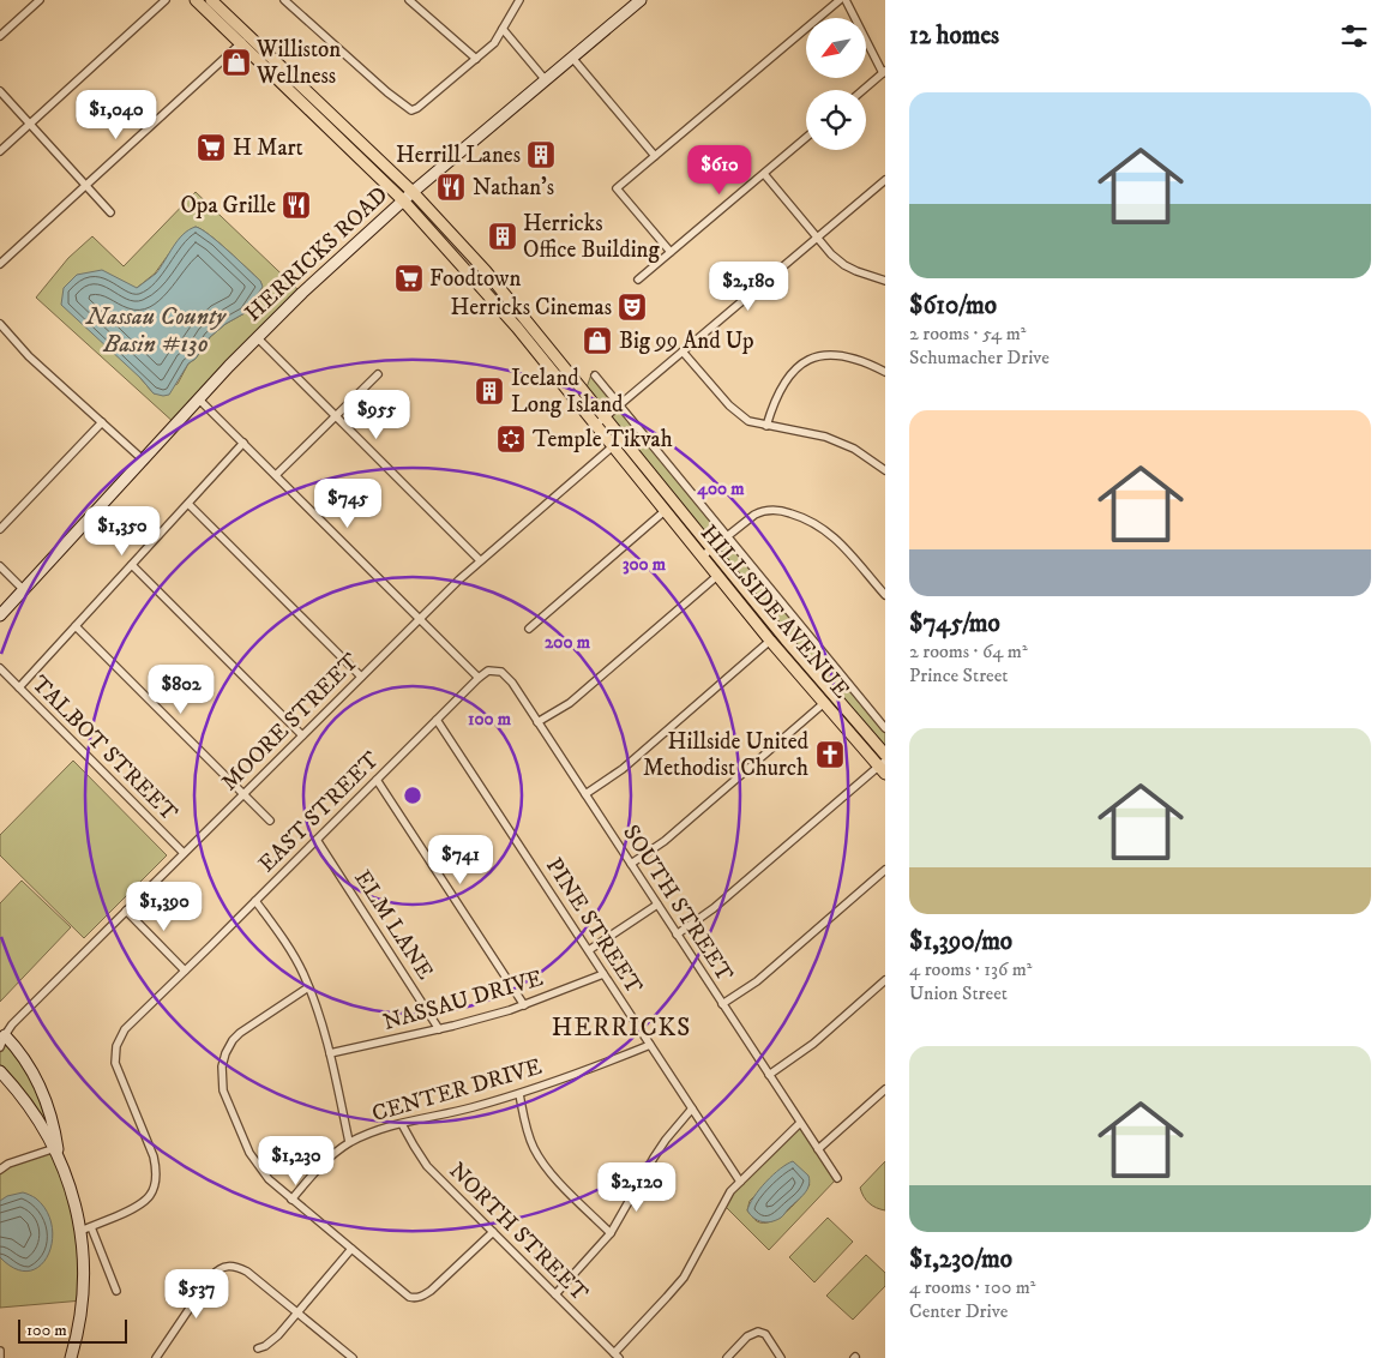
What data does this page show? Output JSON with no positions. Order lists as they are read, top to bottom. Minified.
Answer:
{"streets":{"main road":["HERRICKS ROAD","HILLSIDE AVENUE"],"street":["MOORE STREET","TALBOT STREET","EAST STREET","SOUTH STREET","ELM LANE","PINE STREET","NASSAU DRIVE","CENTER DRIVE","NORTH STREET"]},"crossings":[["HERRICKS ROAD","HILLSIDE AVENUE"],["HILLSIDE AVENUE","MOORE STREET"],["MOORE STREET","TALBOT STREET"],["EAST STREET","SOUTH STREET"],["EAST STREET","ELM LANE"],["EAST STREET","PINE STREET"],["ELM LANE","NASSAU DRIVE"],["PINE STREET","NASSAU DRIVE"],["PINE STREET","CENTER DRIVE"],["CENTER DRIVE","NORTH STREET"]],"districts":["HERRICKS"],"water":["Nassau County Basin #130"],"places":{"shop":["Williston Wellness","Big 99 And Up"],"supermarket":["H Mart","Foodtown"],"building":["Herrill Lanes","Herricks Office Building","Iceland Long Island"],"restaurant":["Nathan's","Opa Grille"],"theatre":["Herricks Cinemas"],"synagogue":["Temple Tikvah"],"church":["Hillside United Methodist Church"]},"scale_bar":"100 m","north":"bottom left","page":{"heading":"12 homes","list":[{"name":"$610/mo","note":"2 rooms · 54 m² · Schumacher Drive"},{"name":"$745/mo","note":"2 rooms · 64 m² · Prince Street"},{"name":"$1,390/mo","note":"4 rooms · 136 m² · Union Street"},{"name":"$1,230/mo","note":"4 rooms · 100 m² · Center Drive"}],"price":["$1,040","$610","$2,180","$955","$745","$1,350","$802","$741","$1,390","$1,230","$2,120","$537"],"scale":"100 m"},"rings":["400 m","300 m","200 m","100 m"]}
